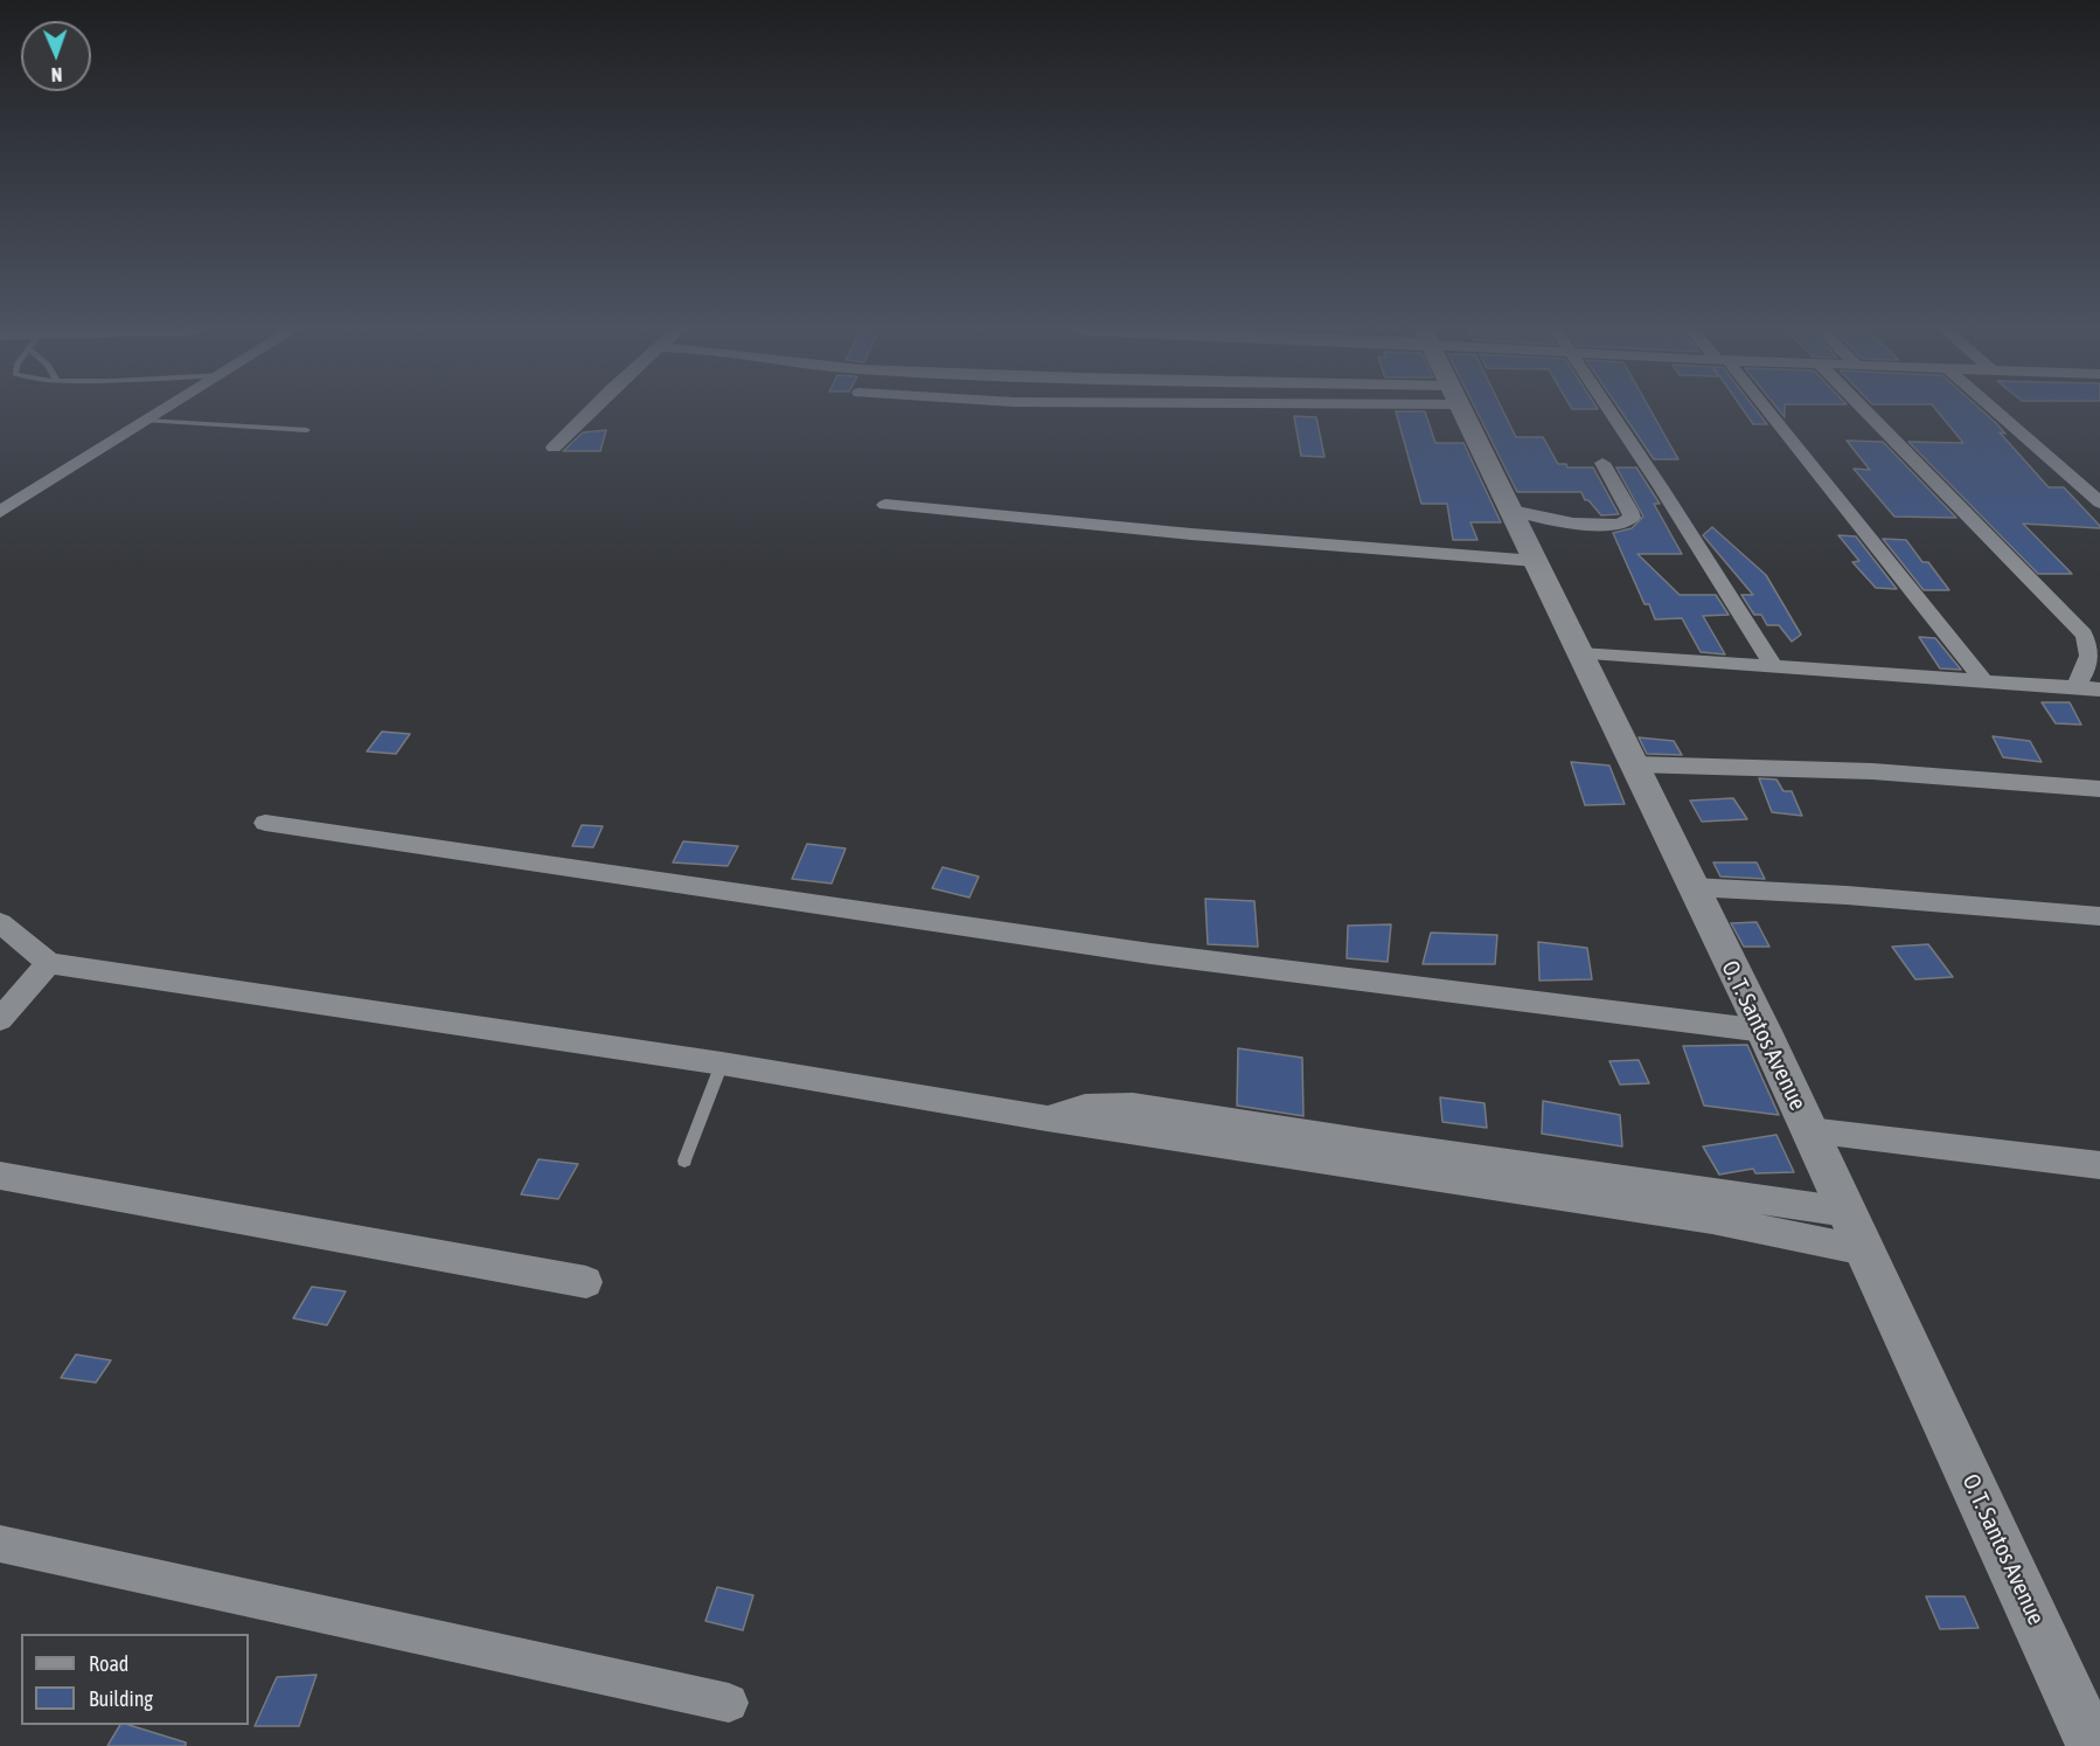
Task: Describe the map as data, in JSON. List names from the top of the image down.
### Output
{
  "streets": {
    "street": ["O. T. Santos Avenue"]
  },
  "legend": ["Road", "Building"],
  "north": "bottom"
}
